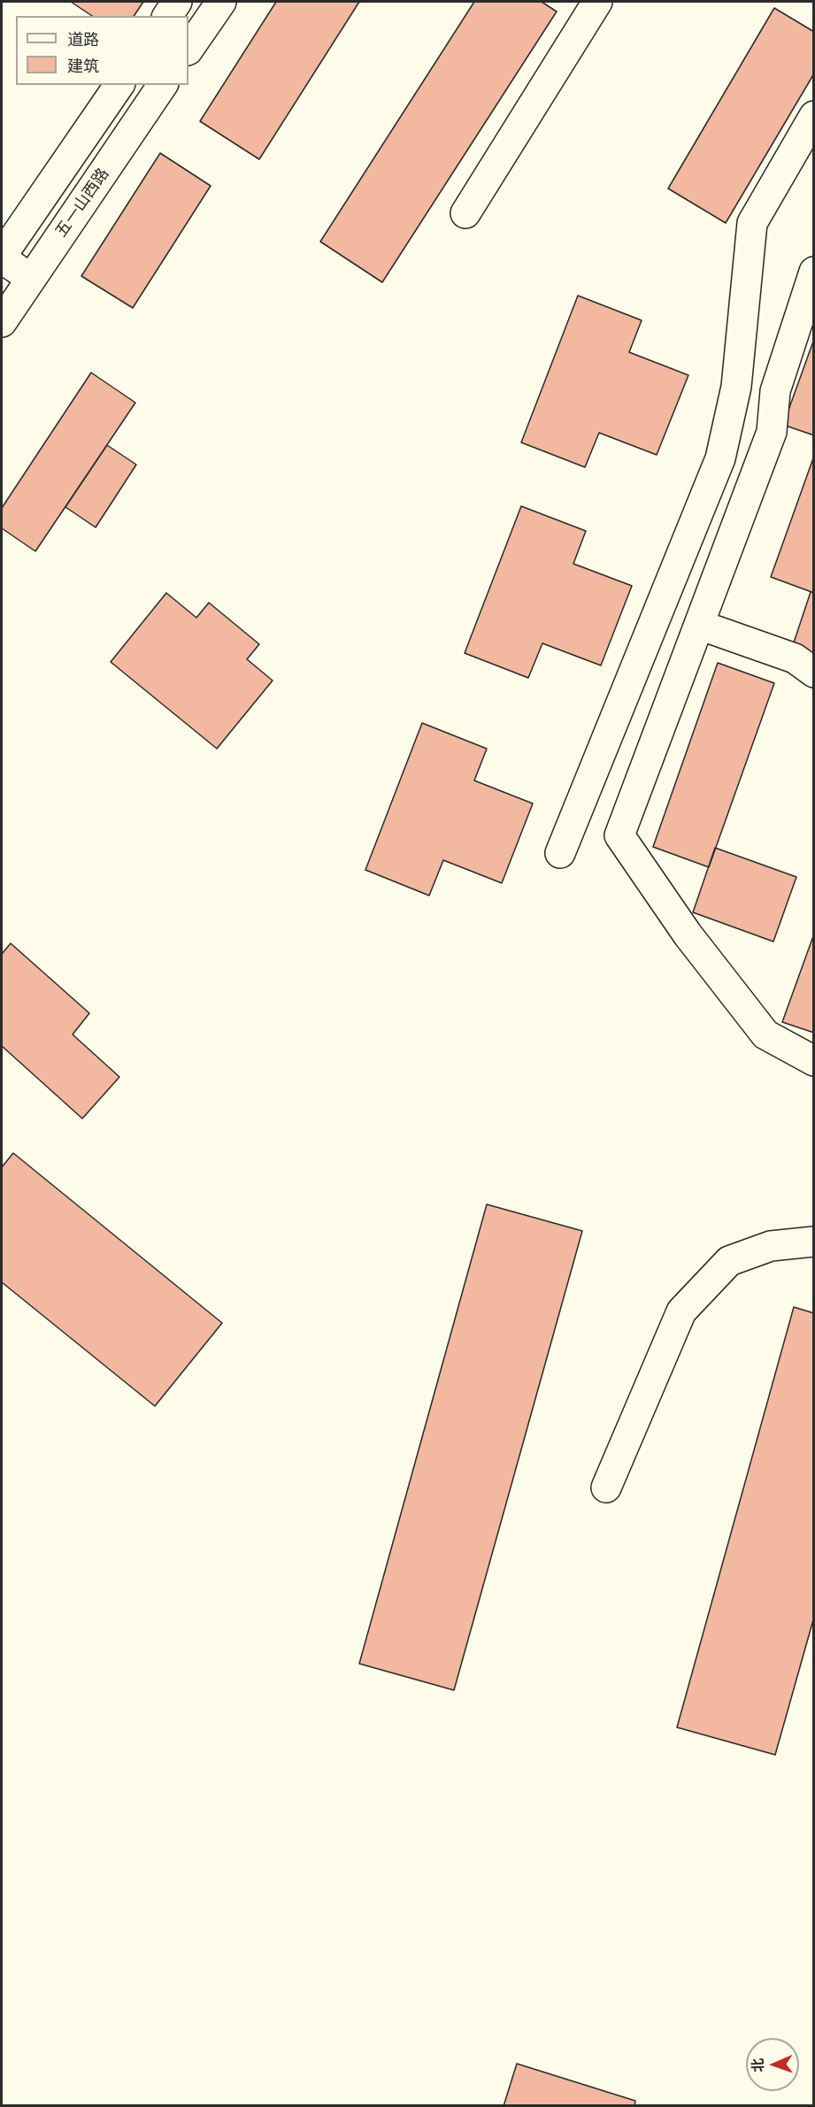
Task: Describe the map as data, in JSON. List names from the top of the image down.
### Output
{
  "streets": {
    "street": ["五一山西路"]
  },
  "legend": ["道路", "建筑"],
  "north": "left"
}
